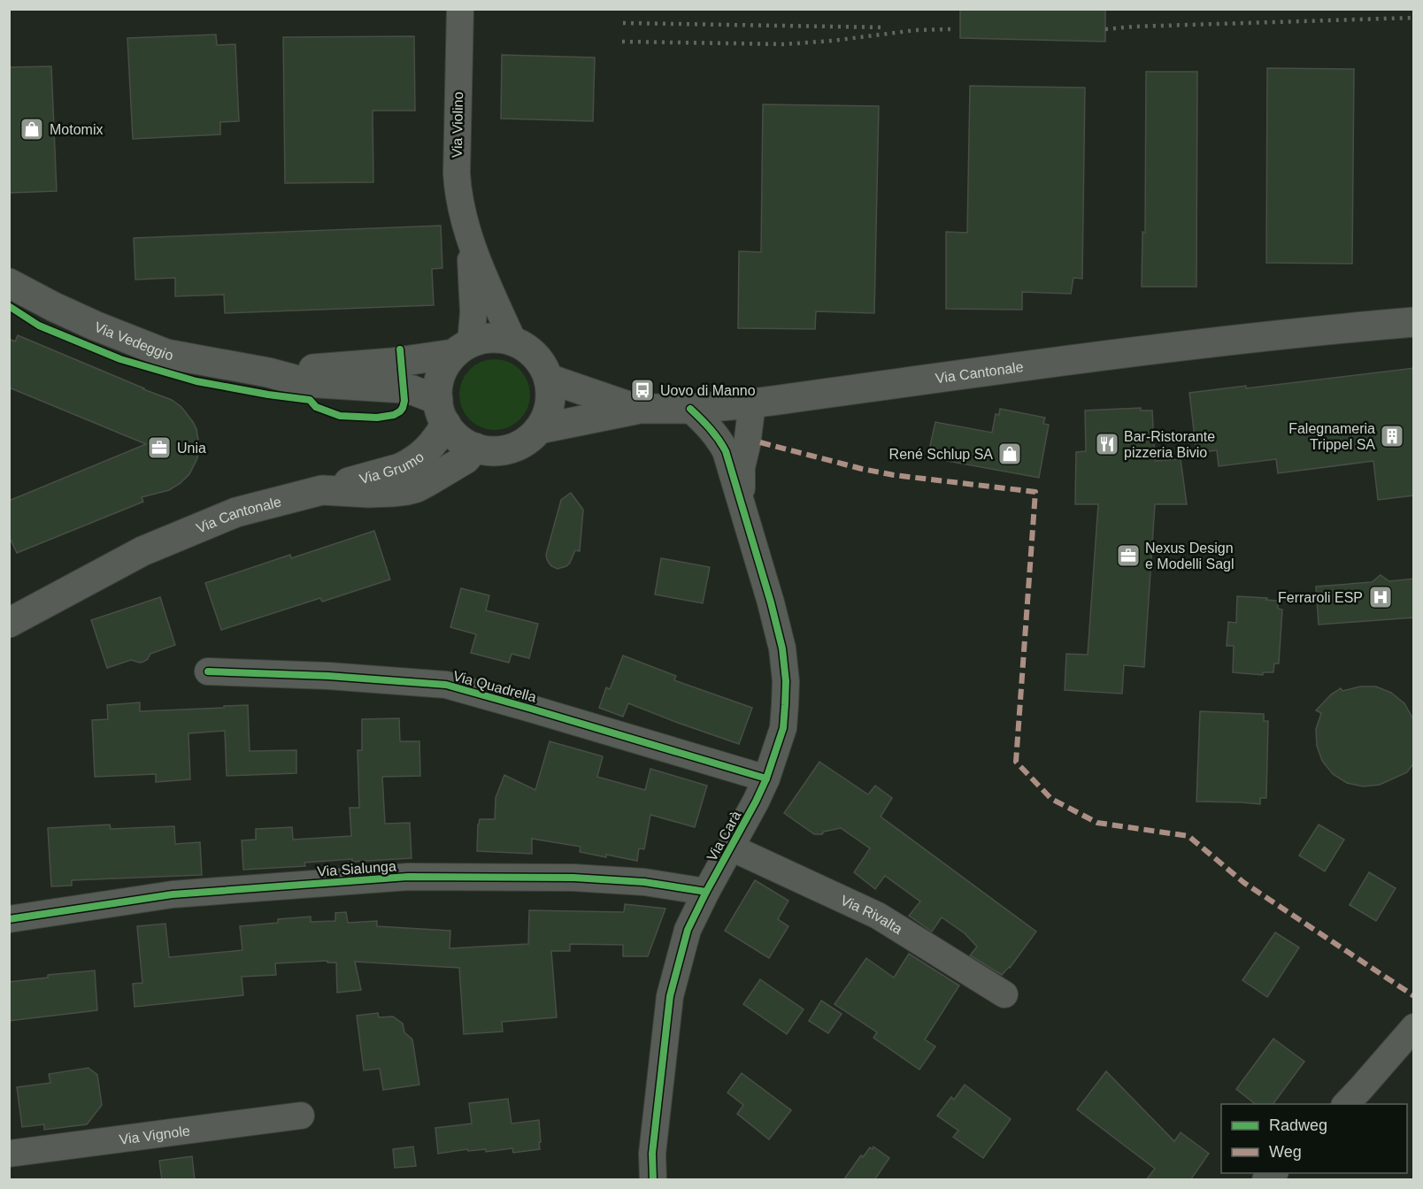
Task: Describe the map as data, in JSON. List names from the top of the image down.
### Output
{
  "streets": {
    "main road": ["Via Vedeggio", "Via Cantonale", "Via Grumo"],
    "street": [
      "Via Violino",
      "Via Quadrella",
      "Via Carà",
      "Via Sialunga",
      "Via Rivalta",
      "Via Vignole"
    ]
  },
  "crossings": [
    ["Via Vedeggio", "Via Cantonale"],
    ["Via Vedeggio", "Via Grumo"],
    ["Via Cantonale", "Via Grumo"],
    ["Via Cantonale", "Via Carà"],
    ["Via Quadrella", "Via Carà"],
    ["Via Carà", "Via Sialunga"],
    ["Via Carà", "Via Rivalta"]
  ],
  "places": {
    "shop": ["Motomix", "René Schlup SA"],
    "bus stop": ["Uovo di Manno"],
    "building": ["Falegnameria Trippel SA"],
    "restaurant": ["Bar-Ristorante pizzeria Bivio"],
    "office": ["Unia", "Nexus Design e Modelli Sagl"],
    "hospital": ["Ferraroli ESP"]
  },
  "legend": ["Radweg", "Weg"]
}
